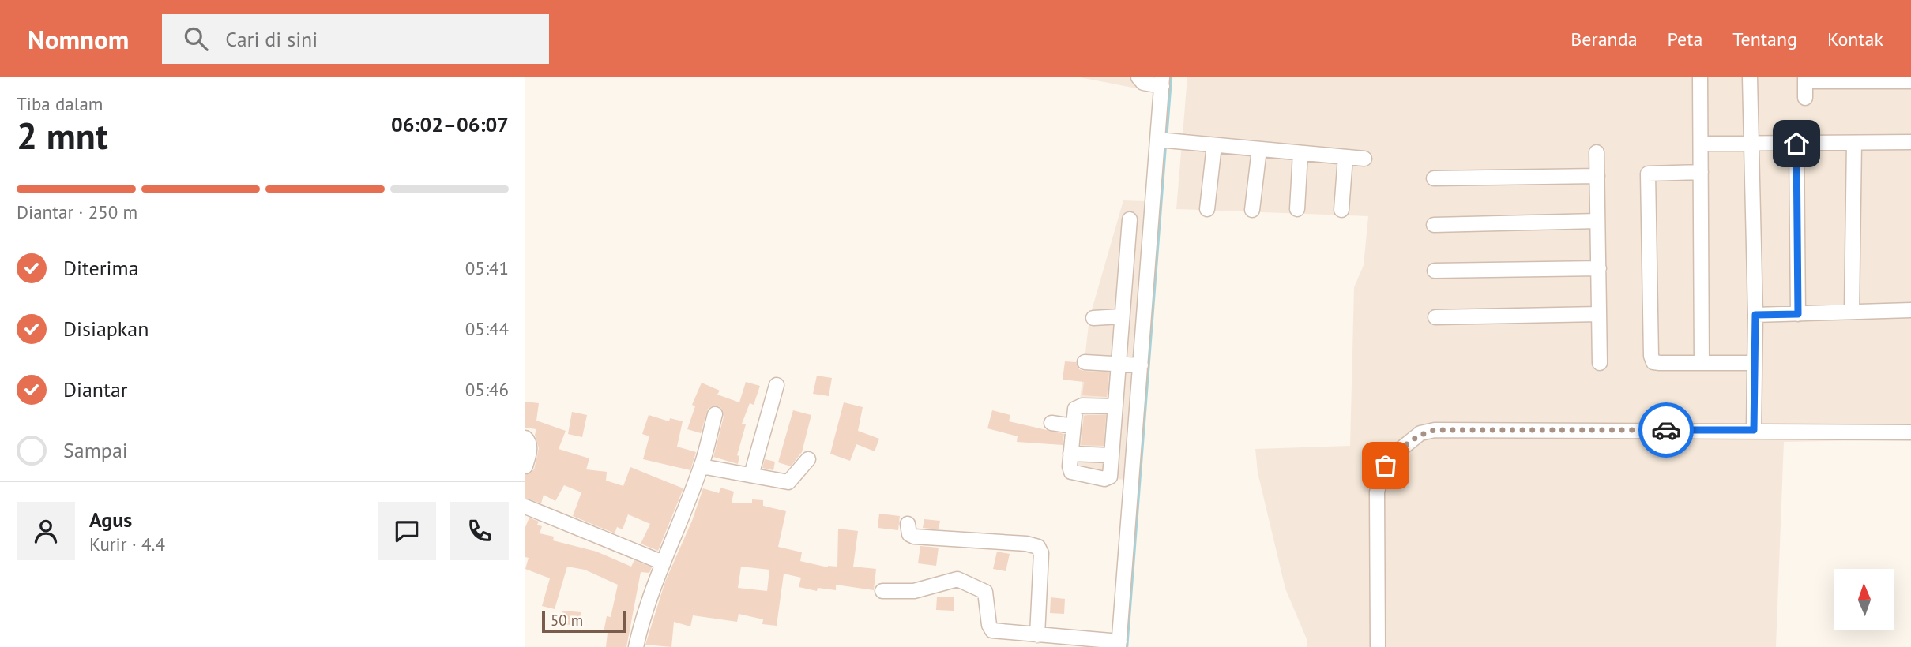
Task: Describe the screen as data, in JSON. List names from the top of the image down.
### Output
{
  "scale_bar": "50 m",
  "north": "top",
  "page": {
    "header": "Nomnom",
    "search": "Cari di sini",
    "nav": [
      "Beranda",
      "Peta",
      "Tentang",
      "Kontak"
    ],
    "heading": ["2 mnt", "Tiba dalam", "06:02–06:07"],
    "panel": ["Agus", "Kurir · 4.4"],
    "bar": "Diantar · 250 m",
    "list": [
      ["Diterima", "05:41"],
      ["Disiapkan", "05:44"],
      ["Diantar", "05:46"],
      "Sampai"
    ],
    "scale": "50 m"
  }
}
